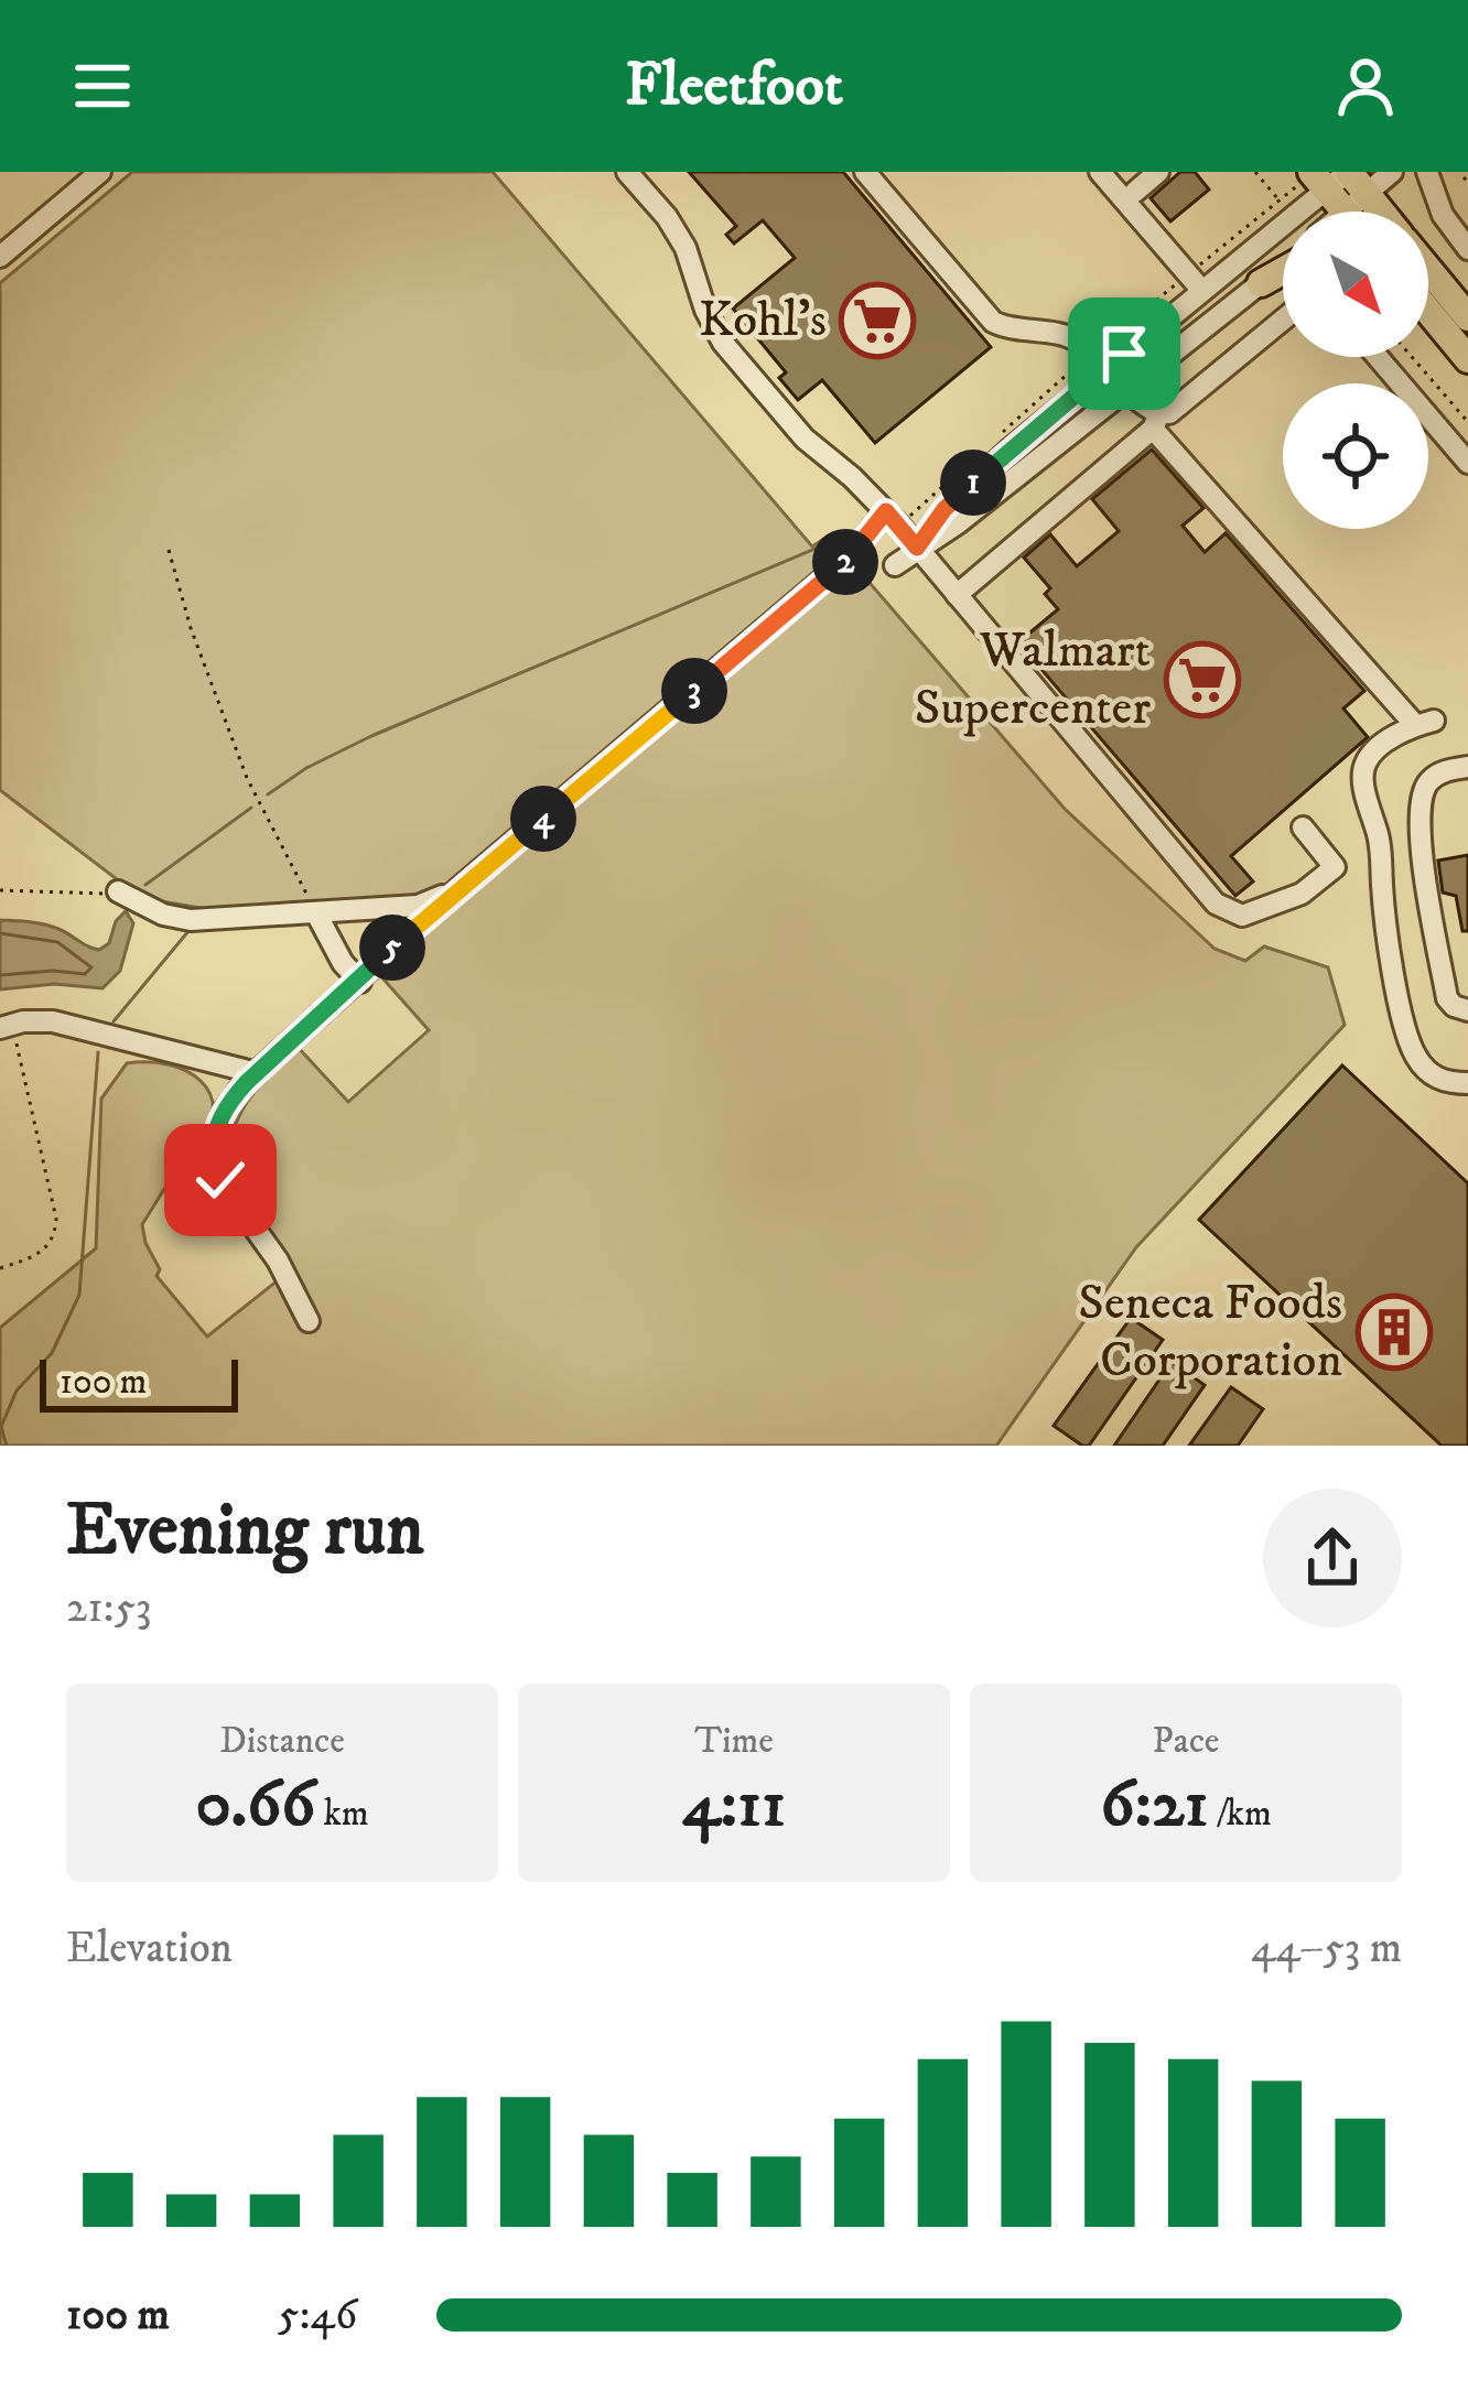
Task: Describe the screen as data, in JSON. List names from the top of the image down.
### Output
{
  "places": {
    "supermarket": ["Kohl's", "Walmart Supercenter"],
    "building": ["Seneca Foods Corporation"]
  },
  "scale_bar": "100 m",
  "north": "bottom right",
  "page": {
    "header": "Fleetfoot",
    "pins": [
      "1",
      "2",
      "3",
      "4",
      "5"
    ],
    "scale": "100 m",
    "heading": ["Evening run", "21:53"],
    "stats": [
      ["Distance", "0.66 km"],
      ["Time", "4:11"],
      ["Pace", "6:21 /km"]
    ],
    "chart": ["Elevation", "44–53 m"],
    "list": [
      {
        "name": "100 m",
        "note": "5:46"
      }
    ]
  }
}
